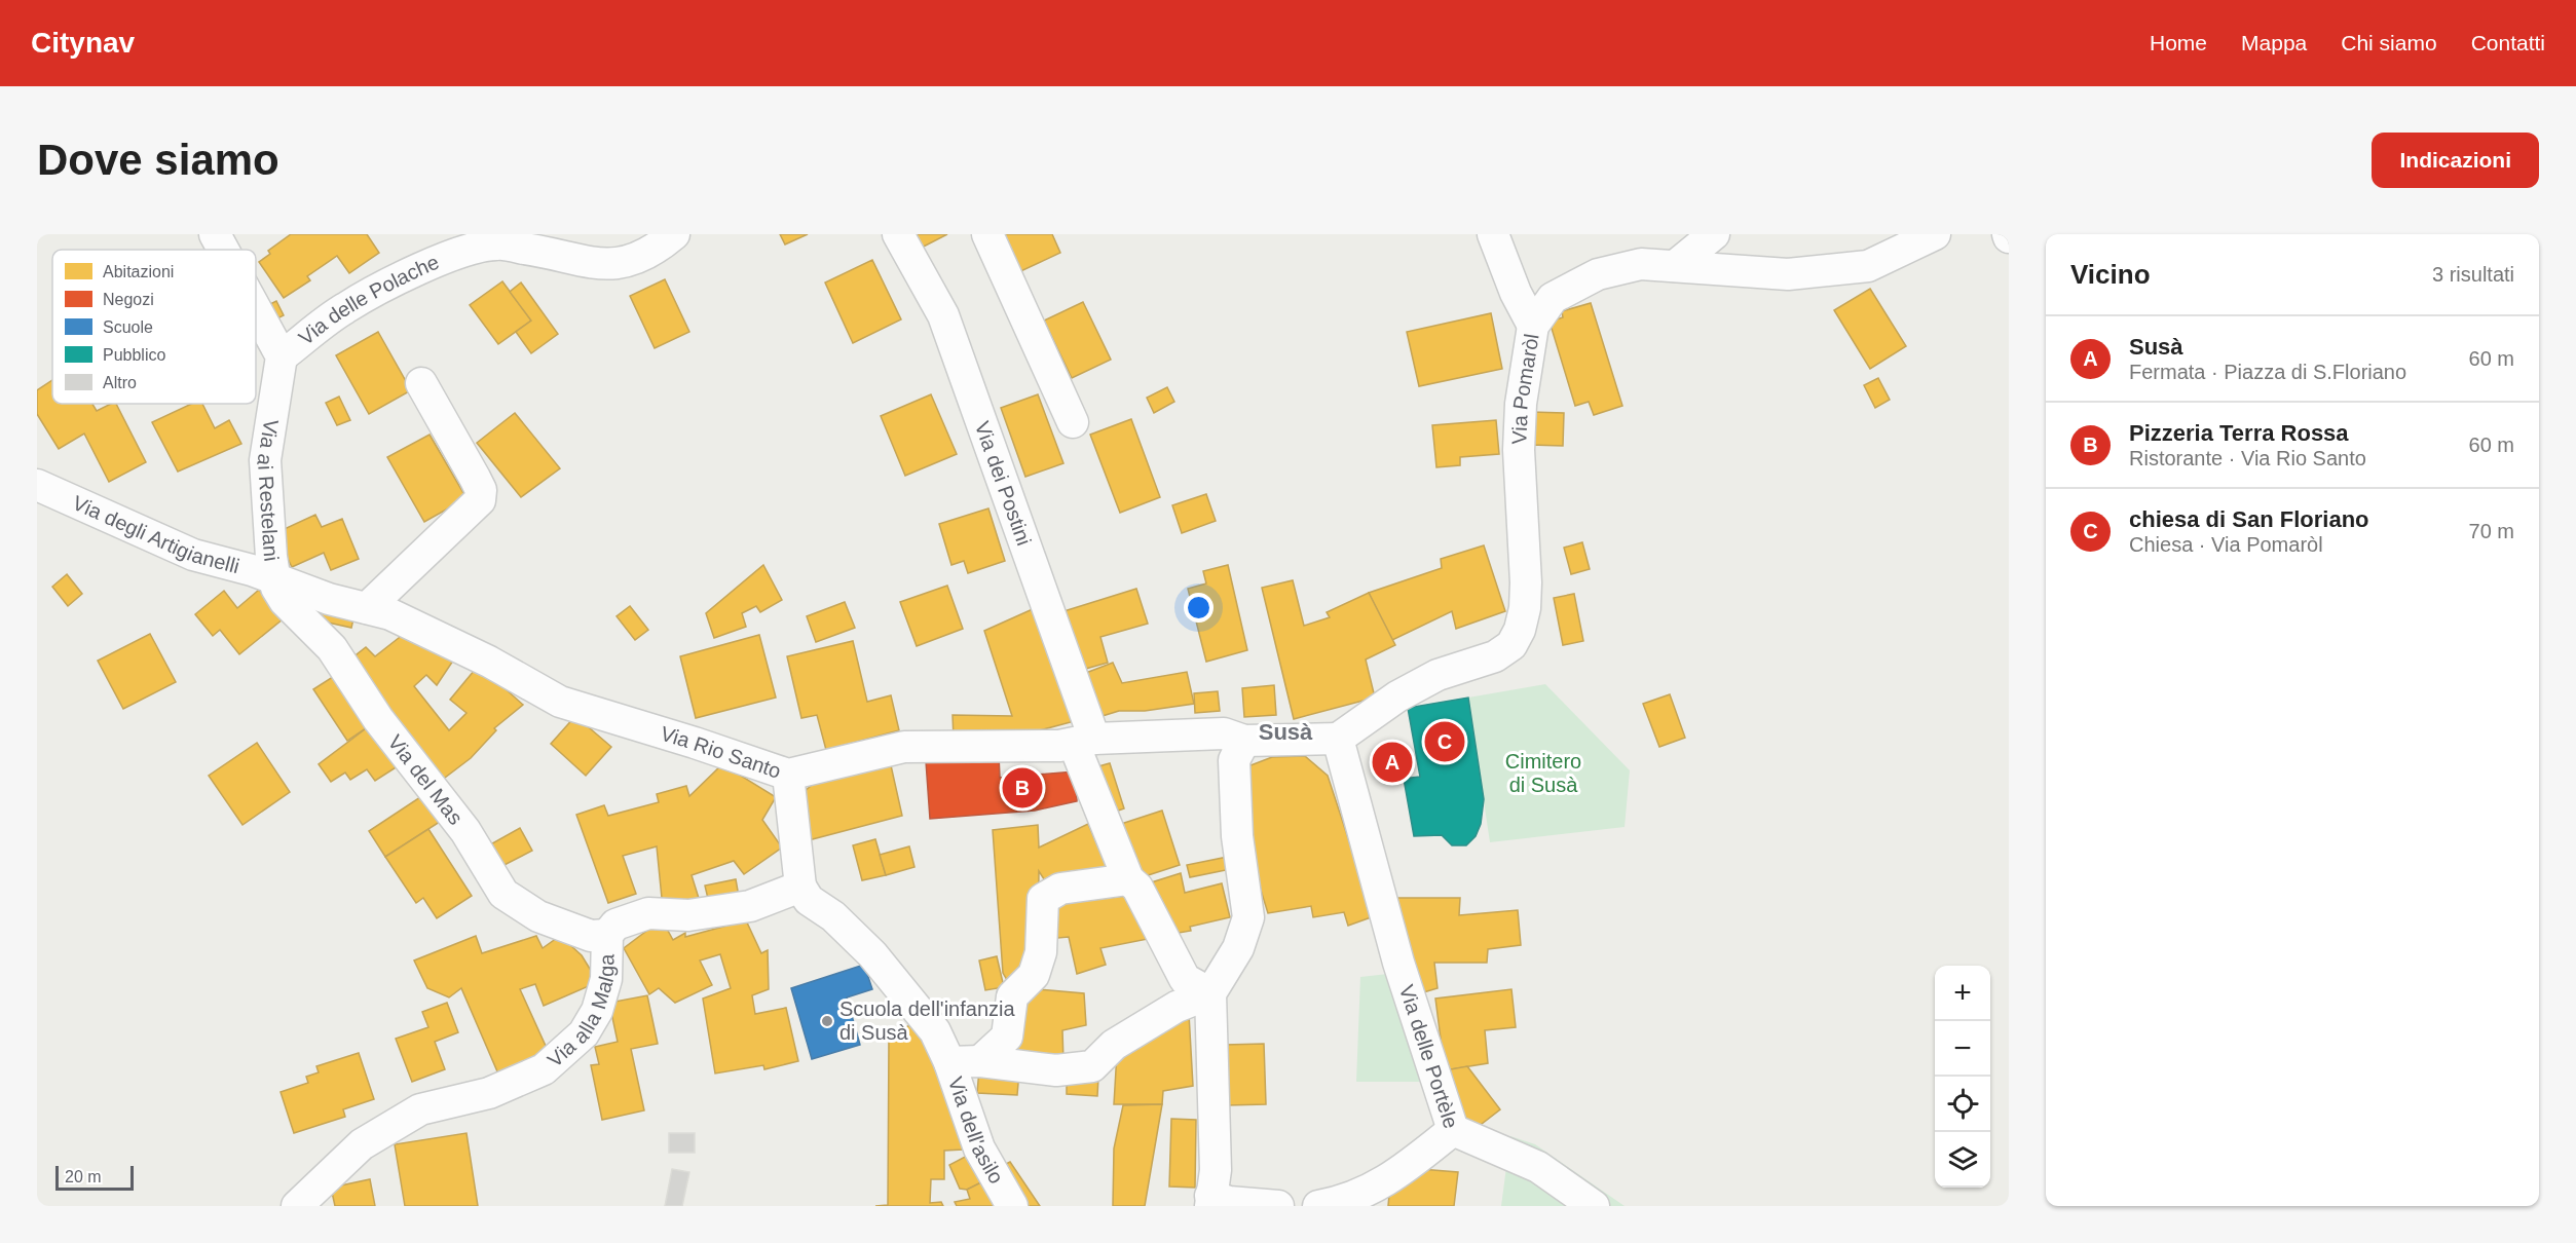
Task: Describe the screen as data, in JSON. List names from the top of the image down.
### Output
{
  "streets": {
    "street": [
      "Via delle Polache",
      "Via Pomaròl",
      "Via dei Postini",
      "Via ai Restelani",
      "Via degli Artigianelli",
      "Via Rio Santo",
      "Via del Mas",
      "Via alla Malga",
      "Via delle Portèle",
      "Via dell'asilo"
    ]
  },
  "crossings": [
    ["Via delle Polache", "Via ai Restelani"],
    ["Via Pomaròl", "Via Rio Santo"],
    ["Via Pomaròl", "Via delle Portèle"],
    ["Via dei Postini", "Via Rio Santo"],
    ["Via ai Restelani", "Via degli Artigianelli"],
    ["Via ai Restelani", "Via Rio Santo"],
    ["Via ai Restelani", "Via del Mas"],
    ["Via degli Artigianelli", "Via Rio Santo"],
    ["Via degli Artigianelli", "Via del Mas"],
    ["Via Rio Santo", "Via del Mas"],
    ["Via Rio Santo", "Via delle Portèle"],
    ["Via del Mas", "Via alla Malga"],
    ["Via alla Malga", "Via dell'asilo"]
  ],
  "districts": ["Susà"],
  "parks": ["Cimitero di Susà"],
  "places": ["Scuola dell'infanzia di Susà"],
  "legend": [
    "Abitazioni",
    "Negozi",
    "Scuole",
    "Pubblico",
    "Altro"
  ],
  "scale_bar": "20 m",
  "page": {
    "header": "Citynav",
    "nav": [
      "Home",
      "Mappa",
      "Chi siamo",
      "Contatti"
    ],
    "buttons": "Indicazioni",
    "title": "Dove siamo",
    "heading": ["Vicino", "3 risultati"],
    "list": [
      {
        "mark": "A",
        "name": "Susà",
        "note": "Fermata · Piazza di S.Floriano",
        "value": "60 m"
      },
      {
        "mark": "B",
        "name": "Pizzeria Terra Rossa",
        "note": "Ristorante · Via Rio Santo",
        "value": "60 m"
      },
      {
        "mark": "C",
        "name": "chiesa di San Floriano",
        "note": "Chiesa · Via Pomaròl",
        "value": "70 m"
      }
    ],
    "pins": ["C", "A", "B"],
    "map_buttons": ["+", "−"],
    "scale": "20 m"
  }
}
